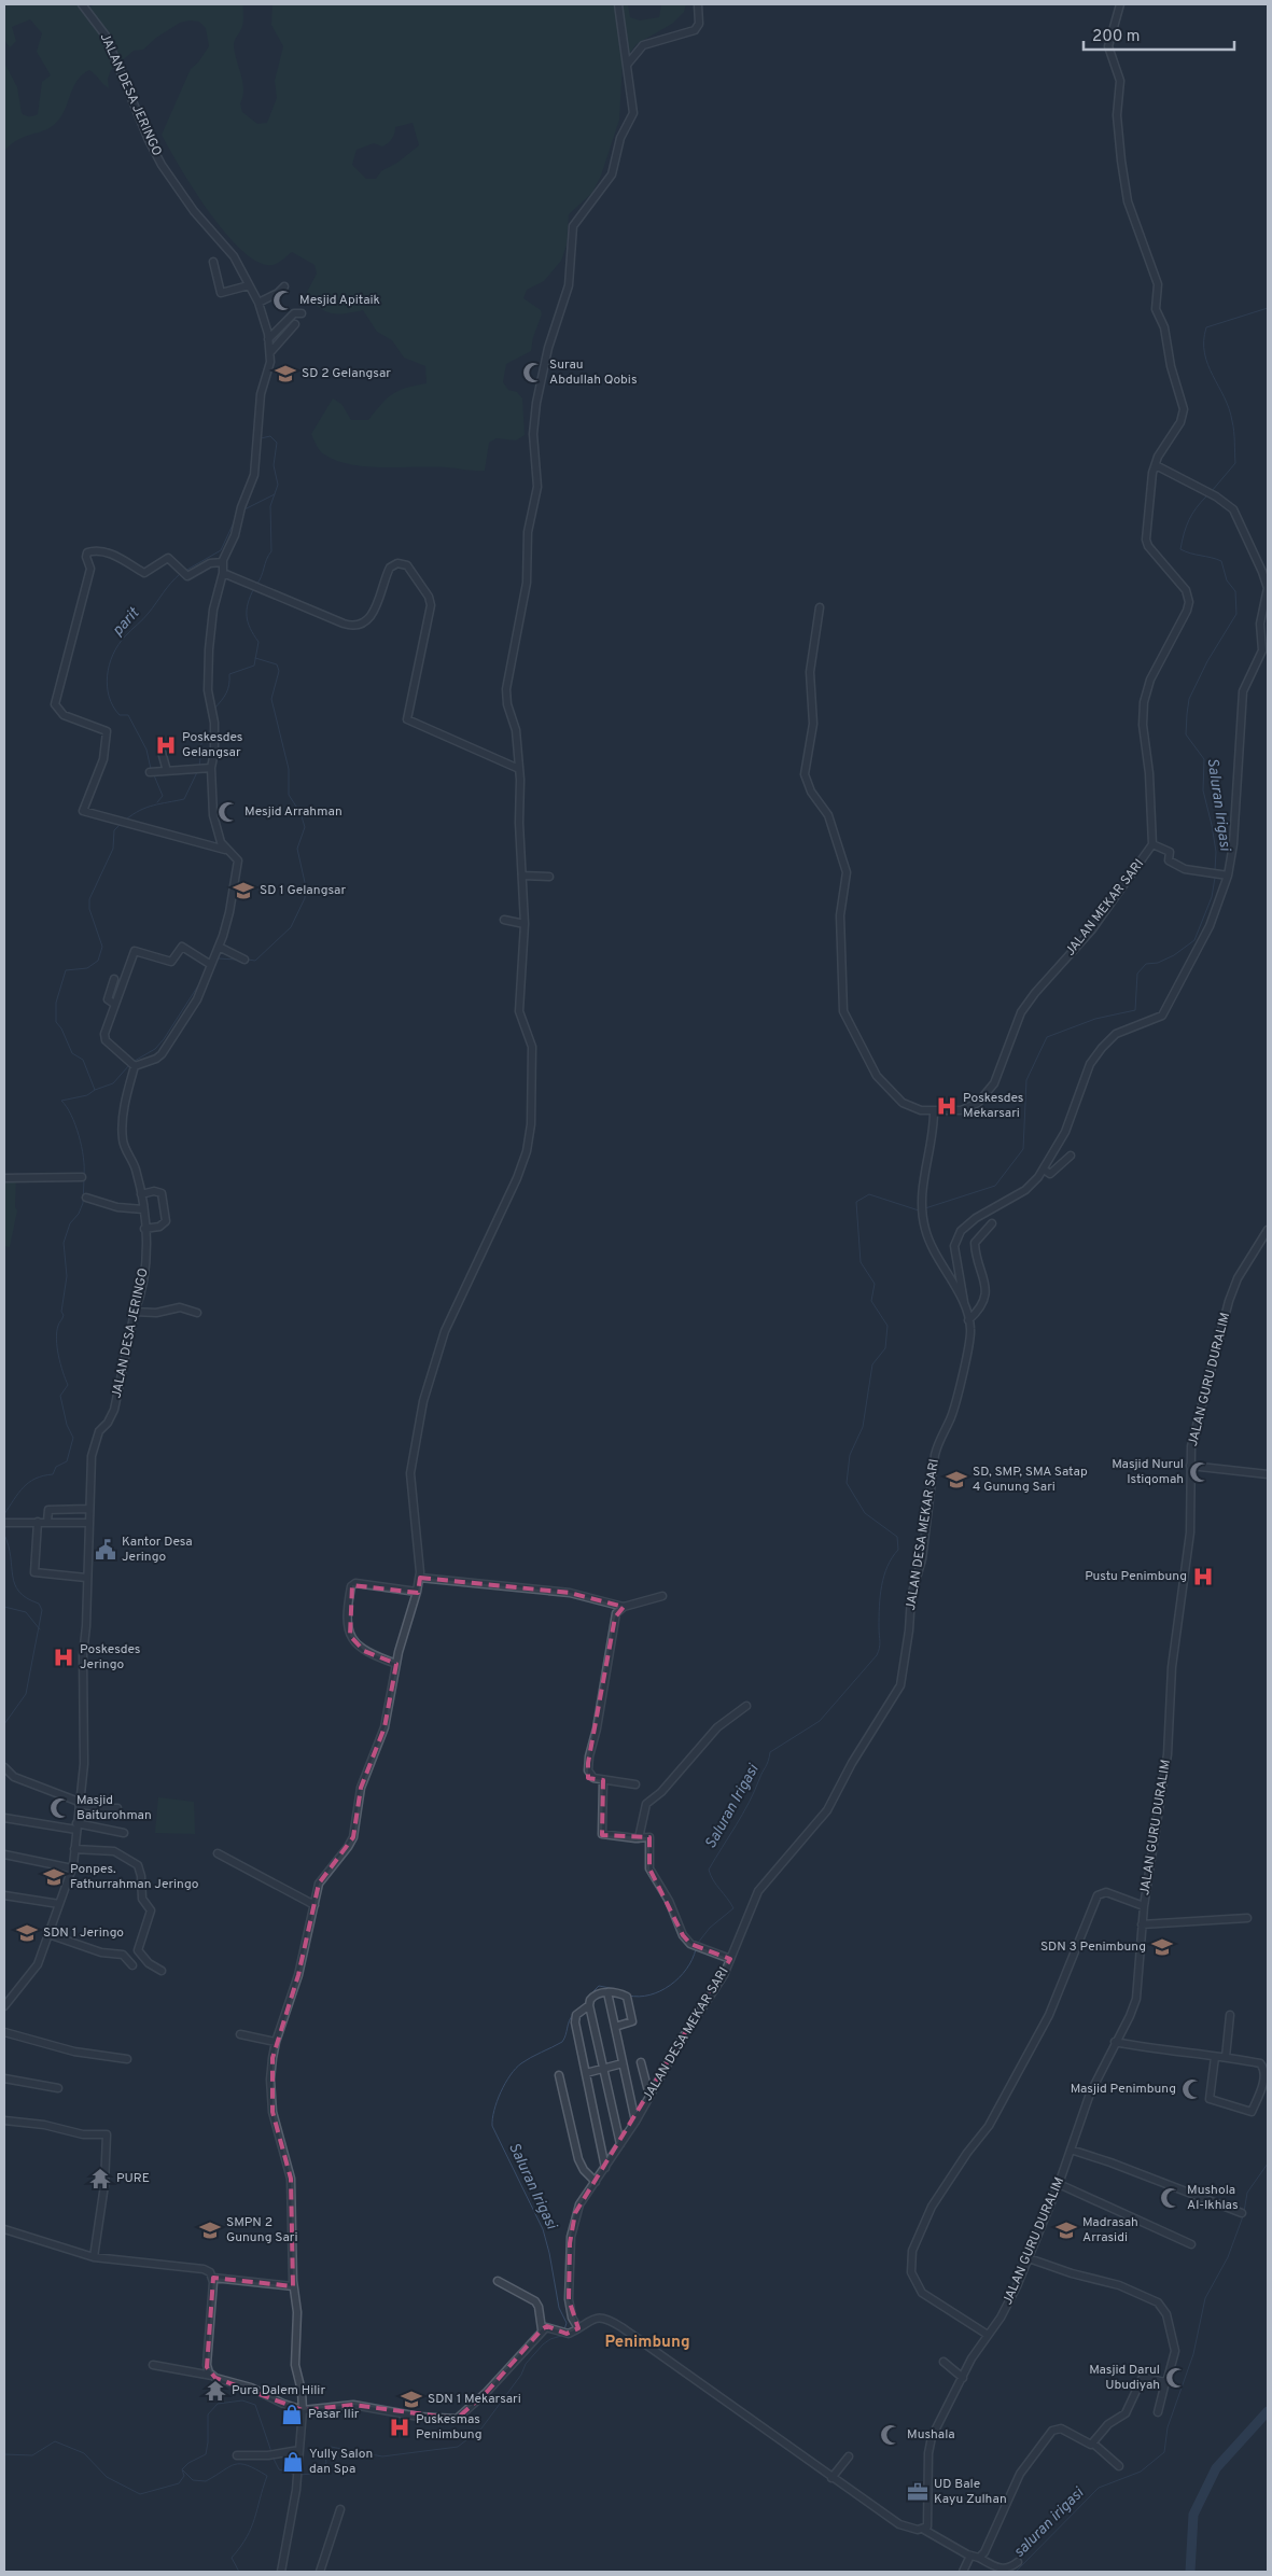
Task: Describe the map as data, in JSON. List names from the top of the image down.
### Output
{
  "streets": {
    "street": [
      "JALAN DESA JERINGO",
      "JALAN MEKAR SARI",
      "JALAN GURU DURALIM",
      "JALAN DESA MEKAR SARI"
    ]
  },
  "crossings": [
    ["JALAN MEKAR SARI", "JALAN DESA MEKAR SARI"]
  ],
  "districts": ["Penimbung"],
  "water": ["parit", "Saluran Irigasi", "saluran irigasi"],
  "places": {
    "mosque": [
      "Mesjid Apitaik",
      "Surau Abdullah Qobis",
      "Mesjid Arrahman",
      "Masjid Nurul Istiqomah",
      "Masjid Baiturohman",
      "Masjid Penimbung",
      "Mushola Al-Ikhlas",
      "Masjid Darul Ubudiyah",
      "Mushala"
    ],
    "school or university": [
      "SD 2 Gelangsar",
      "SD 1 Gelangsar",
      "SD, SMP, SMA Satap 4 Gunung Sari",
      "Ponpes. Fathurrahman Jeringo",
      "SDN 1 Jeringo",
      "SDN 3 Penimbung",
      "SMPN 2 Gunung Sari",
      "Madrasah Arrasidi",
      "SDN 1 Mekarsari"
    ],
    "hospital": [
      "Poskesdes Gelangsar",
      "Poskesdes Mekarsari",
      "Pustu Penimbung",
      "Poskesdes Jeringo",
      "Puskesmas Penimbung"
    ],
    "public building": ["Kantor Desa Jeringo"],
    "temple": ["PURE", "Pura Dalem Hilir"],
    "shop": ["Pasar Ilir", "Yully Salon dan Spa"],
    "office": ["UD Bale Kayu Zulhan"]
  },
  "scale_bar": "200 m"
}
